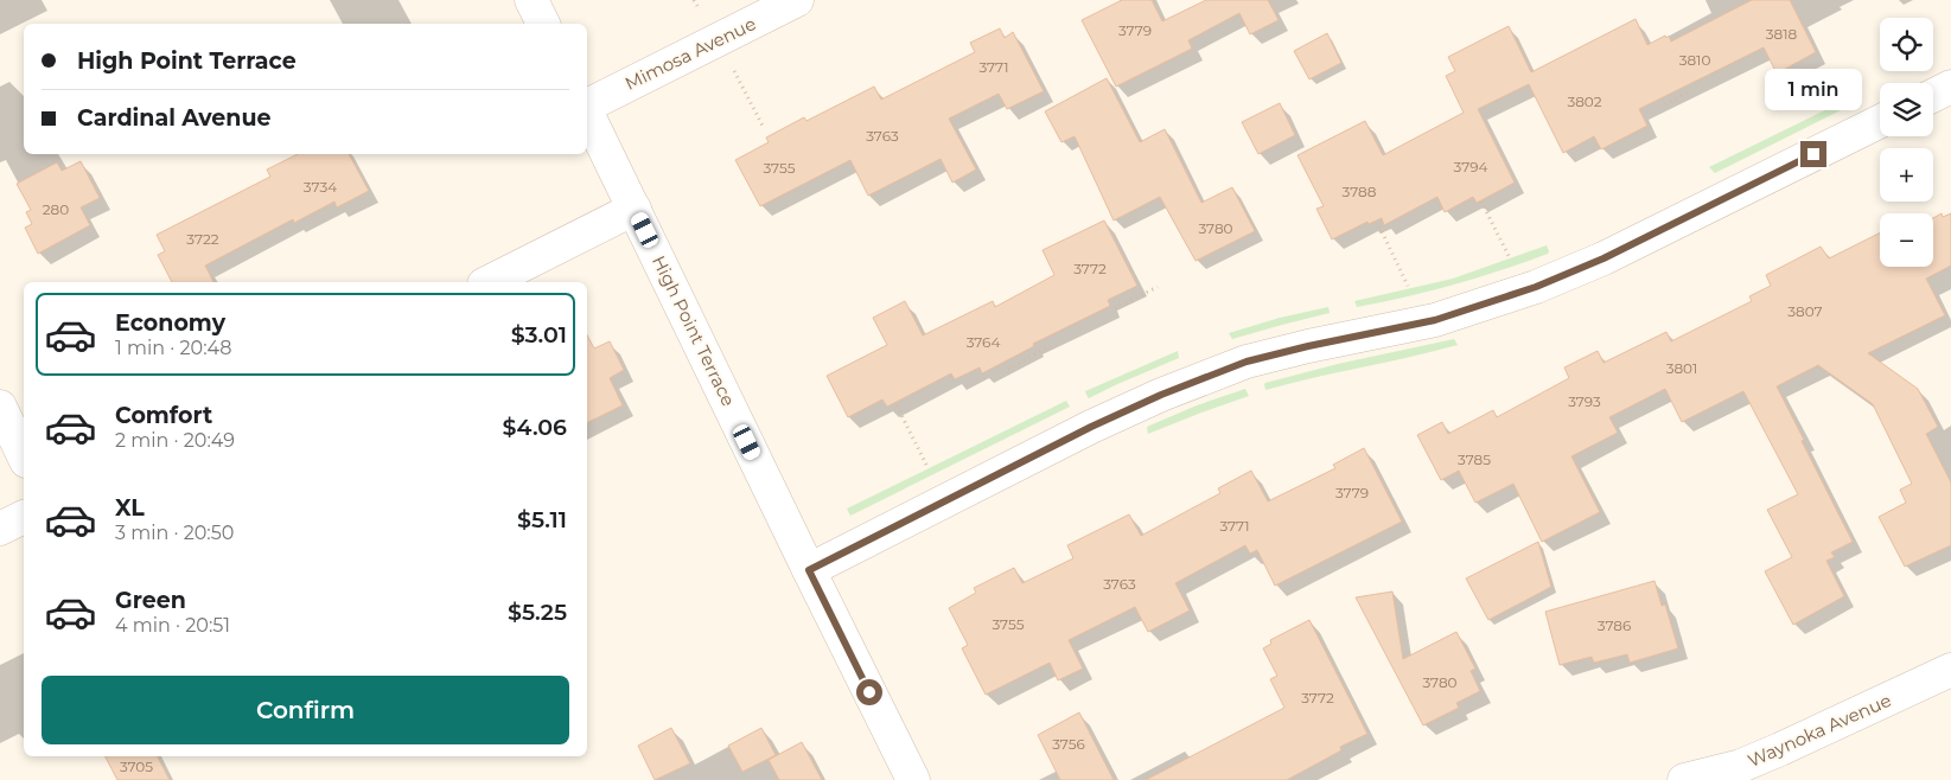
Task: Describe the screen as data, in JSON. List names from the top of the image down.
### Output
{
  "streets": {
    "street": ["Mimosa Avenue", "High Point Terrace", "Waynoka Avenue"]
  },
  "house_numbers": [
    "3779",
    "3818",
    "3810",
    "3771",
    "3802",
    "3763",
    "3794",
    "3755",
    "3734",
    "3788",
    "280",
    "3780",
    "3722",
    "3772",
    "3807",
    "3764",
    "3801",
    "3793",
    "3785",
    "3779",
    "3771",
    "3763",
    "3755",
    "3786",
    "3780",
    "3772",
    "3756",
    "3705"
  ],
  "page": {
    "map_buttons": ["+", "−"],
    "banner": ["High Point Terrace", "Cardinal Avenue"],
    "bubble": "1 min",
    "list": [
      {
        "name": "Economy",
        "note": "1 min · 20:48",
        "value": "$3.01"
      },
      {
        "name": "Comfort",
        "note": "2 min · 20:49",
        "value": "$4.06"
      },
      {
        "name": "XL",
        "note": "3 min · 20:50",
        "value": "$5.11"
      },
      {
        "name": "Green",
        "note": "4 min · 20:51",
        "value": "$5.25"
      }
    ],
    "buttons": "Confirm"
  }
}
